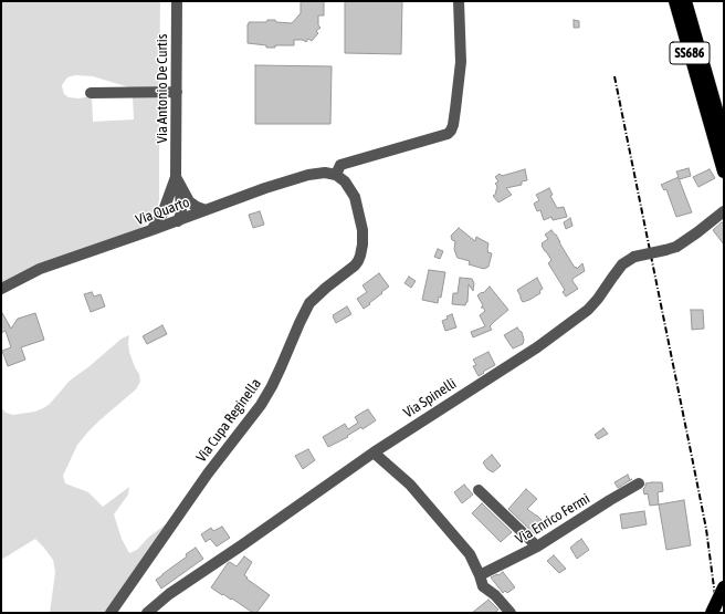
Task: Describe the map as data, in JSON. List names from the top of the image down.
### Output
{
  "streets": {
    "highway": ["SS686"],
    "street": [
      "Via Antonio De Curtis",
      "Via Quarto",
      "Via Spinelli",
      "Via Cupa Reginella",
      "Via Enrico Fermi"
    ]
  },
  "crossings": [
    ["Via Quarto", "Via Cupa Reginella"]
  ]
}
